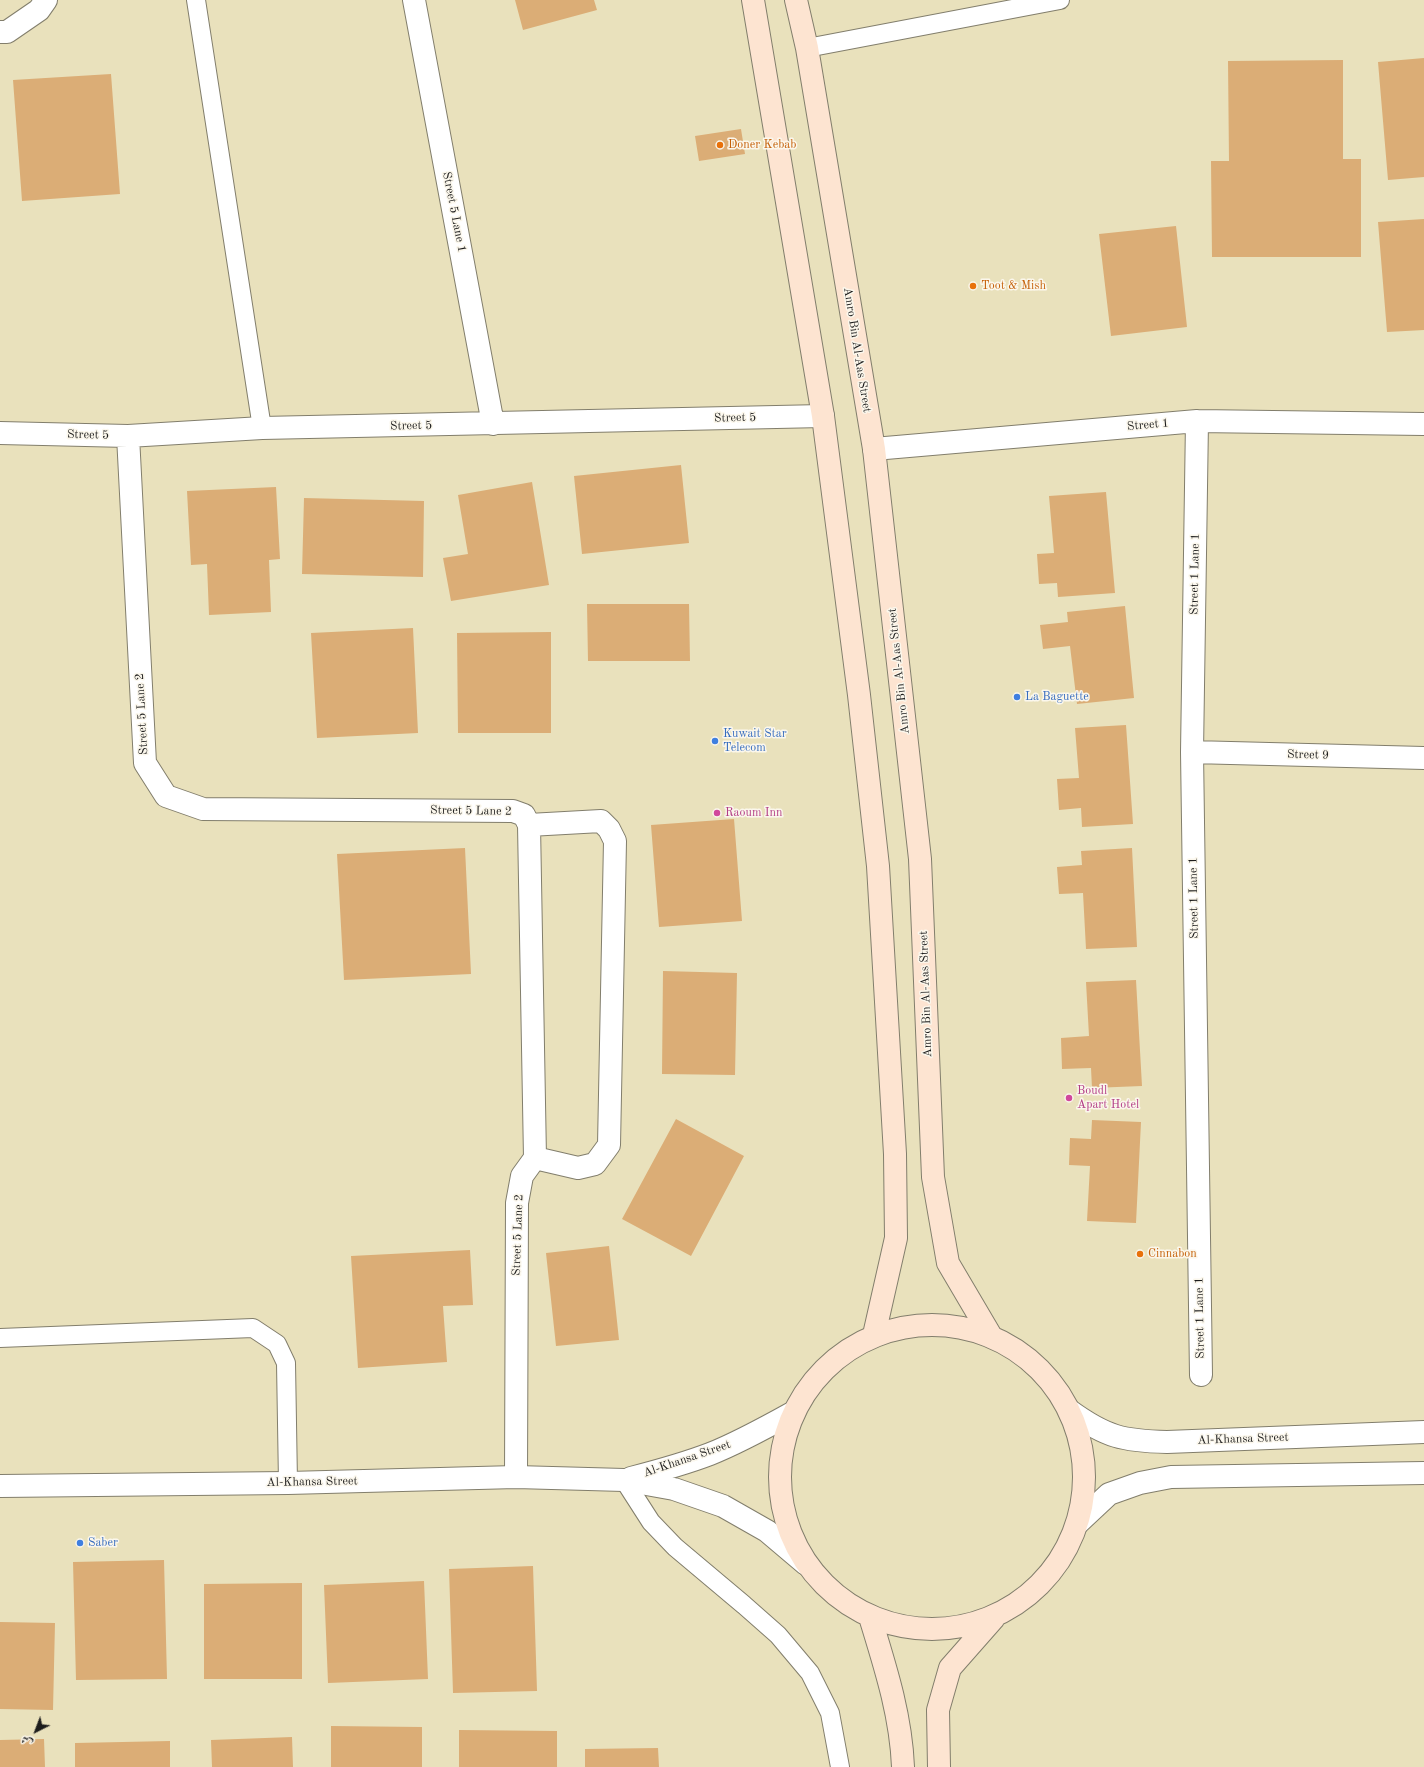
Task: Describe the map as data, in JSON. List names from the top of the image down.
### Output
{
  "streets": {
    "main road": ["Amro Bin Al-Aas Street"],
    "street": [
      "Street 5 Lane 1",
      "Street 5",
      "Street 1",
      "Street 1 Lane 1",
      "Street 5 Lane 2",
      "Street 9",
      "Al-Khansa Street"
    ]
  },
  "crossings": [
    ["Street 5 Lane 1", "Street 5"],
    ["Amro Bin Al-Aas Street", "Street 1"],
    ["Street 5", "Street 5 Lane 2"],
    ["Street 1", "Street 1 Lane 1"],
    ["Street 1 Lane 1", "Street 9"],
    ["Street 5 Lane 2", "Al-Khansa Street"]
  ],
  "places": [
    "Doner Kebab",
    "Toot & Mish",
    "La Baguette",
    "Kuwait Star Telecom",
    "Raoum Inn",
    "Boudl Apart Hotel",
    "Cinnabon",
    "Saber"
  ],
  "north": "bottom left"
}
